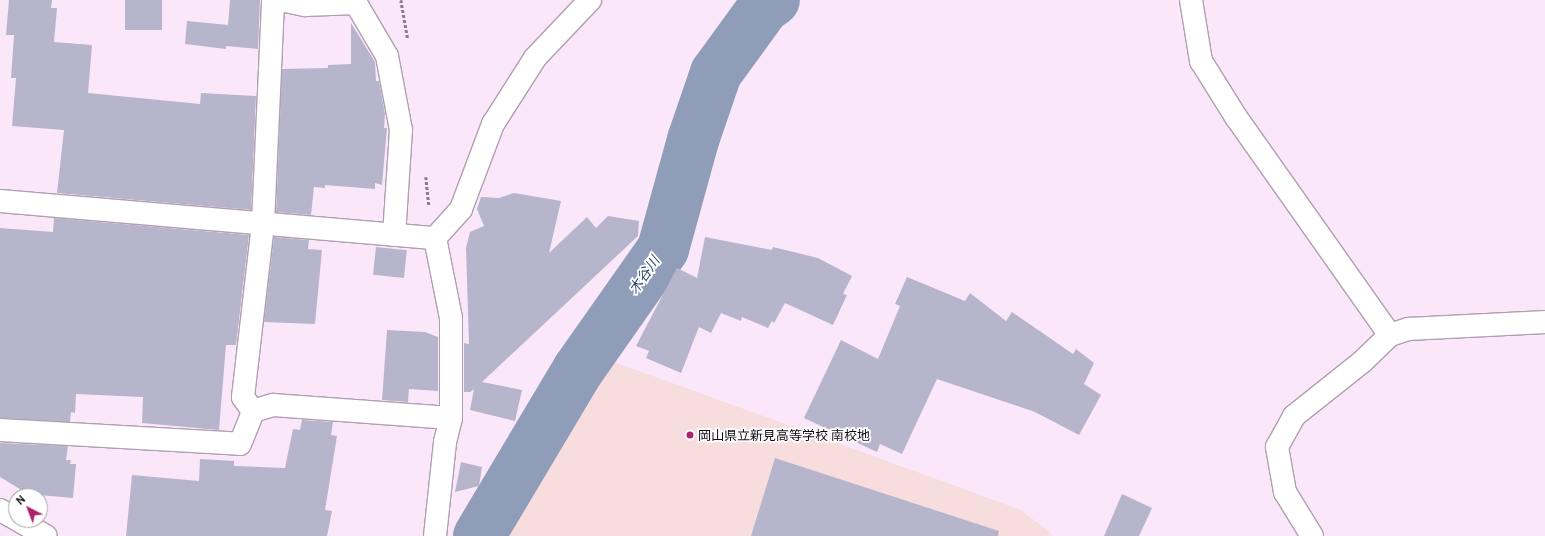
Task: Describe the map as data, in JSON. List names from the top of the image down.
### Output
{
  "water": ["木谷川"],
  "places": ["岡山県立新見高等学校 南校地"],
  "north": "top left"
}
